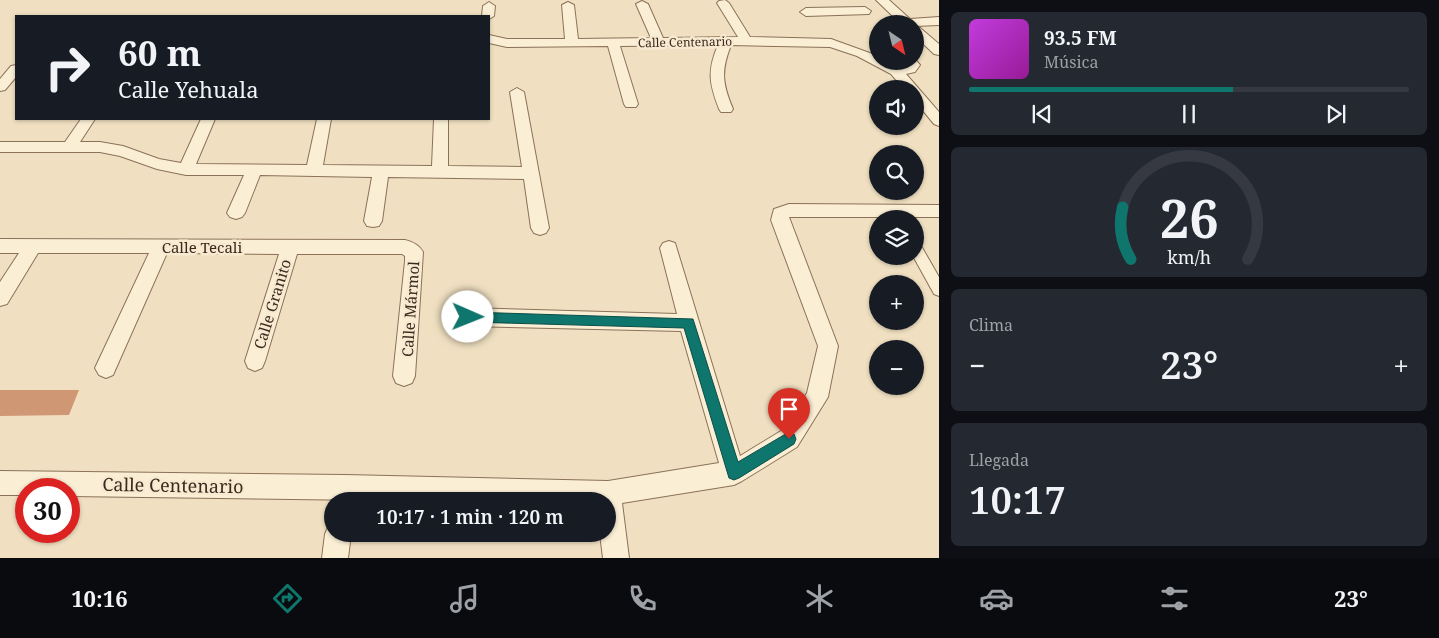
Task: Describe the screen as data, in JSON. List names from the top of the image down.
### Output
{
  "streets": {
    "street": [
      "Calle Centenario",
      "Calle Tecali",
      "Calle Granito",
      "Calle Mármol"
    ]
  },
  "crossings": [
    ["Calle Tecali", "Calle Granito"],
    ["Calle Tecali", "Calle Mármol"]
  ],
  "north": "bottom right",
  "page": {
    "map_buttons": ["+", "−"],
    "turn": ["60 m", "Calle Yehuala"],
    "song": ["93.5 FM", "Música"],
    "tile": [
      "Clima",
      ["Llegada", "10:17"]
    ],
    "heat": ["−", "23°", "+"],
    "limit": "30",
    "trip": "10:17 · 1 min · 120 m",
    "tabs": ["10:16", "23°"],
    "gauge": ["26", "km/h"]
  }
}
